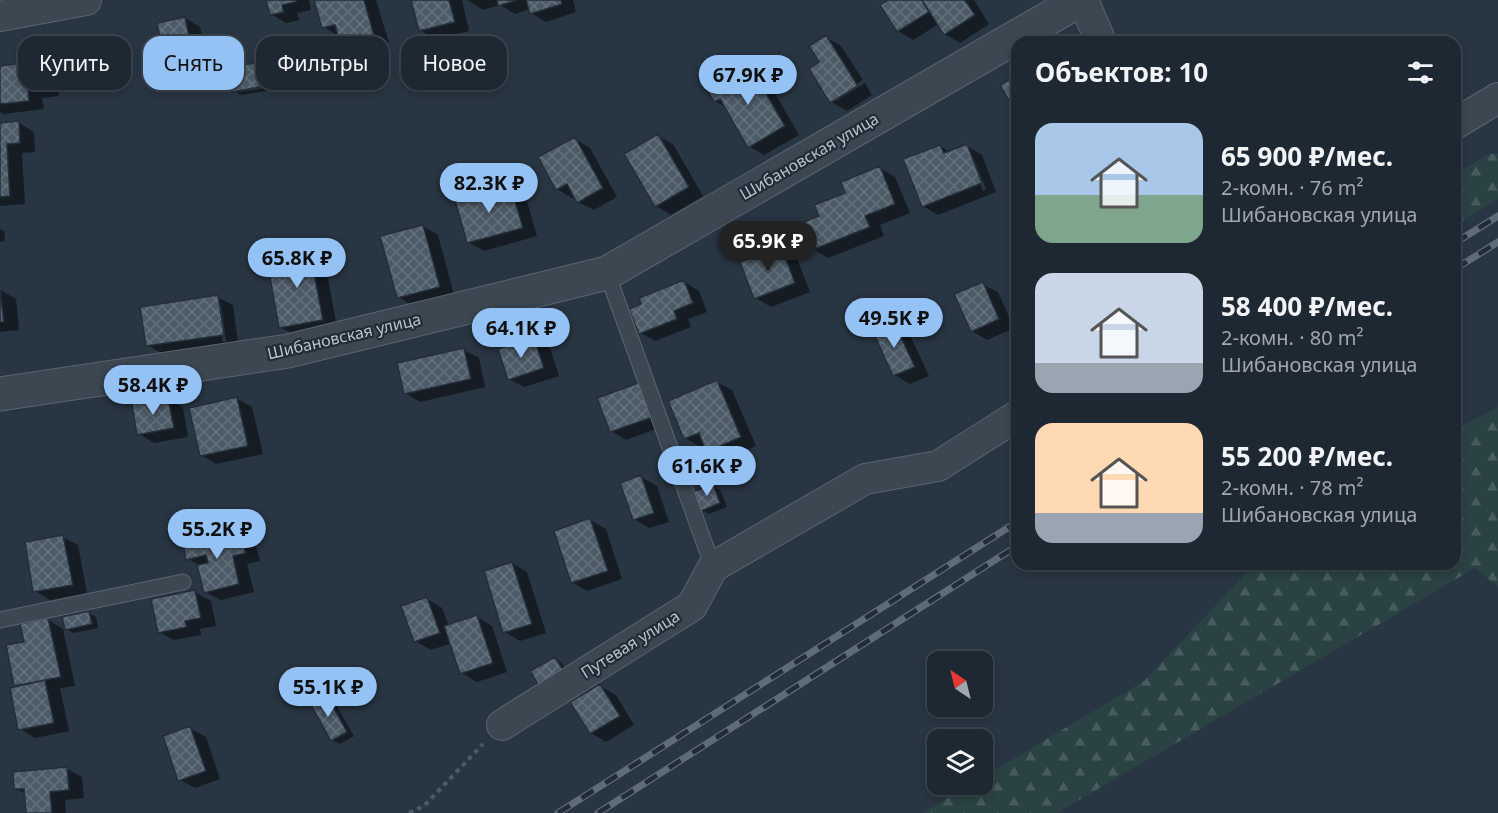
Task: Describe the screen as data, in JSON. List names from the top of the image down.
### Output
{
  "streets": {
    "street": ["Шибановская улица", "Путевая улица"]
  },
  "north": "top left",
  "page": {
    "chip": [
      "Купить",
      "Снять",
      "Фильтры",
      "Новое"
    ],
    "heading": "Объектов: 10",
    "price": [
      "67.9K ₽",
      "82.3K ₽",
      "65.9K ₽",
      "65.8K ₽",
      "49.5K ₽",
      "64.1K ₽",
      "58.4K ₽",
      "61.6K ₽",
      "55.2K ₽",
      "55.1K ₽"
    ],
    "list": [
      {
        "name": "65 900 ₽/мес.",
        "note": "2-комн. · 76 m² · Шибановская улица"
      },
      {
        "name": "58 400 ₽/мес.",
        "note": "2-комн. · 80 m² · Шибановская улица"
      },
      {
        "name": "55 200 ₽/мес.",
        "note": "2-комн. · 78 m² · Шибановская улица"
      }
    ]
  }
}
